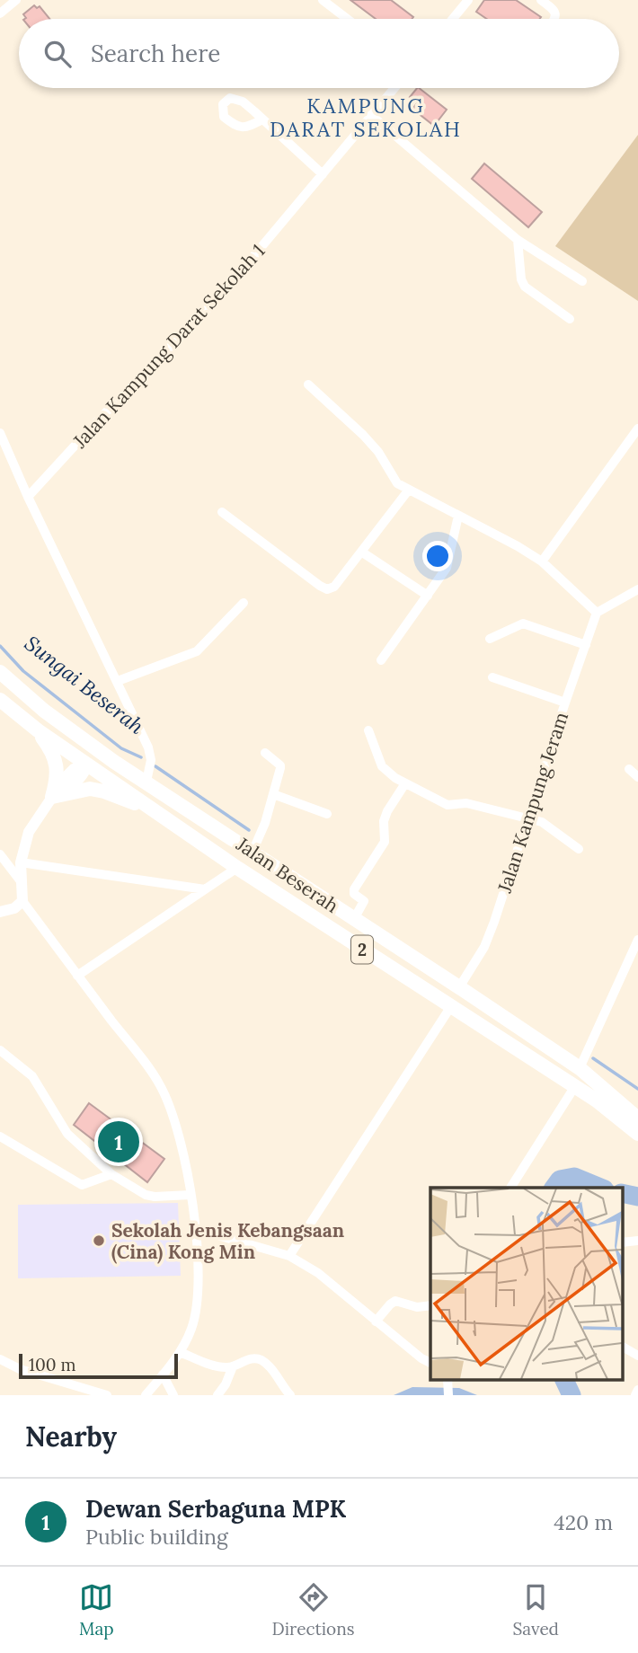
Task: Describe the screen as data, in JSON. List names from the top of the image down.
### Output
{
  "streets": {
    "highway": ["Jalan Beserah", "2"],
    "street": ["Jalan Kampung Darat Sekolah 1", "Jalan Kampung Jeram"]
  },
  "crossings": [
    ["Jalan Kampung Jeram", "Jalan Beserah"]
  ],
  "districts": ["KAMPUNG DARAT SEKOLAH"],
  "water": ["Sungai Beserah"],
  "places": ["Sekolah Jenis Kebangsaan (Cina) Kong Min"],
  "scale_bar": "100 m",
  "page": {
    "search": "Search here",
    "pins": "1",
    "scale": "100 m",
    "heading": "Nearby",
    "list": [
      {
        "mark": "1",
        "name": "Dewan Serbaguna MPK",
        "note": "Public building",
        "value": "420 m"
      }
    ],
    "nav": ["Map", "Directions", "Saved"]
  }
}
